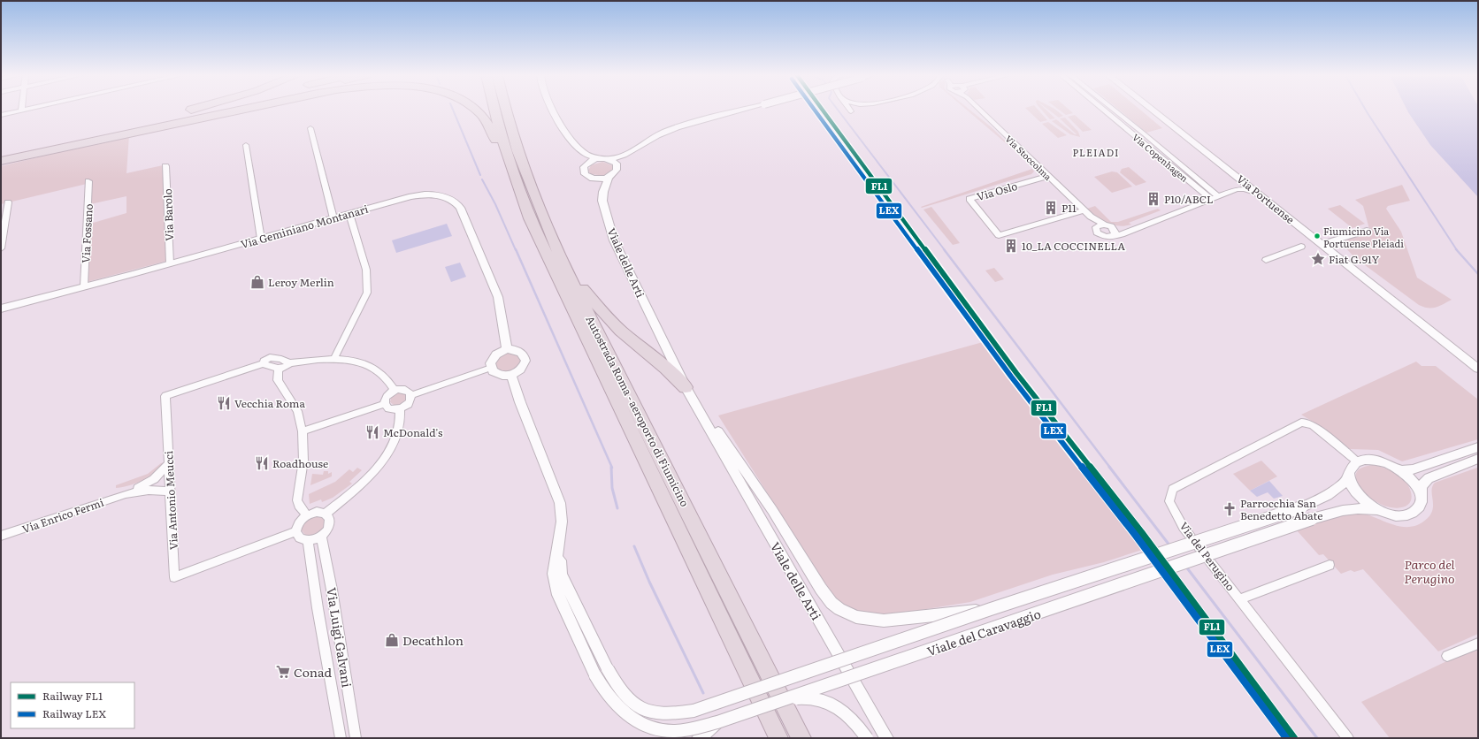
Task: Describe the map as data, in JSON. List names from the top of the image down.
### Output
{
  "streets": {
    "highway": ["Autostrada Roma - aeroporto di Fiumicino"],
    "street": [
      "Via Stoccolma",
      "Via Copenhagen",
      "Via Oslo",
      "Via Portuense",
      "Via Barolo",
      "Via Geminiano Montanari",
      "Via Fossano",
      "Viale delle Arti",
      "Via Antonio Meucci",
      "Via Enrico Fermi",
      "Via del Perugino",
      "Viale del Caravaggio",
      "Via Luigi Galvani"
    ]
  },
  "crossings": [
    ["Via Stoccolma", "Via Copenhagen"],
    ["Via Stoccolma", "Via Oslo"],
    ["Via Stoccolma", "Via Portuense"],
    ["Via Barolo", "Via Geminiano Montanari"],
    ["Via Geminiano Montanari", "Via Fossano"],
    ["Viale delle Arti", "Viale del Caravaggio"],
    ["Via Antonio Meucci", "Via Enrico Fermi"],
    ["Via Antonio Meucci", "Via Luigi Galvani"],
    ["Via del Perugino", "Viale del Caravaggio"]
  ],
  "districts": ["PLEIADI"],
  "parks": ["Parco del Perugino"],
  "places": {
    "building": ["P10/ABCL", "P11", "10_LA COCCINELLA"],
    "other": ["Fiumicino Via Portuense Pleiadi"],
    "place": ["Fiat G.91Y"],
    "shop": ["Leroy Merlin", "Decathlon"],
    "restaurant": ["Vecchia Roma", "McDonald's", "Roadhouse"],
    "church": ["Parrocchia San Benedetto Abate"],
    "supermarket": ["Conad"]
  },
  "lines": ["rail line FL1", "rail line LEX"],
  "legend": ["Railway FL1", "Railway LEX"]
}
